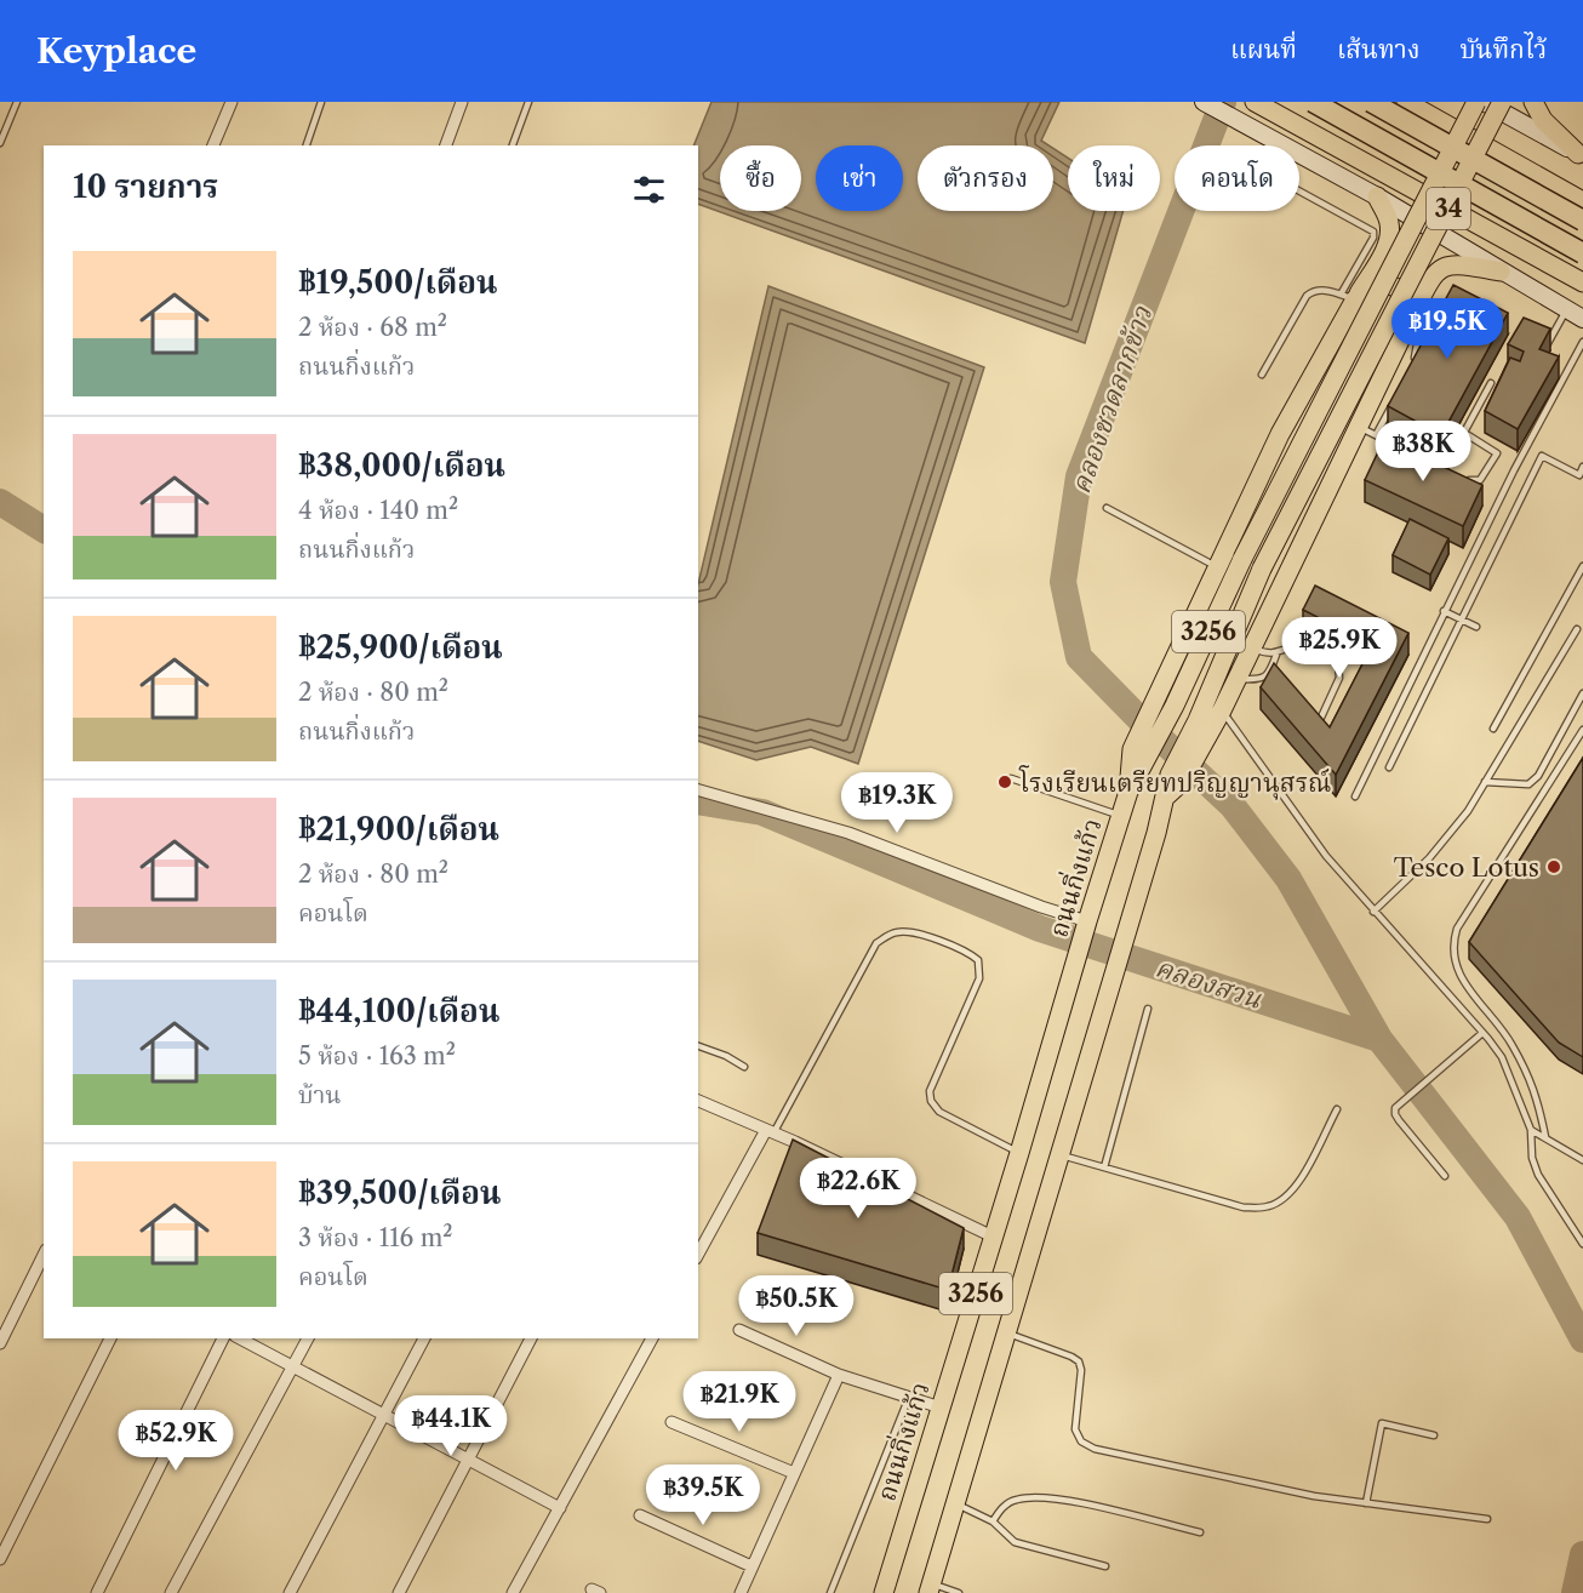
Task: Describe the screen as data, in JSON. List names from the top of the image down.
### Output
{
  "streets": {
    "main road": ["34", "3256", "ถนนกิ่งแก้ว"]
  },
  "water": ["คลองชวดลากข้าว", "คลองสวน"],
  "places": ["โรงเรียนเตรียทปริญญานุสรณ์", "Tesco Lotus"],
  "page": {
    "header": "Keyplace",
    "nav": ["แผนที่", "เส้นทาง", "บันทึกไว้"],
    "chip": [
      "ซื้อ",
      "เช่า",
      "ตัวกรอง",
      "ใหม่",
      "คอนโด"
    ],
    "heading": "10 รายการ",
    "list": [
      {
        "name": "฿19,500/เดือน",
        "note": "2 ห้อง · 68 m² · ถนนกิ่งแก้ว"
      },
      {
        "name": "฿38,000/เดือน",
        "note": "4 ห้อง · 140 m² · ถนนกิ่งแก้ว"
      },
      {
        "name": "฿25,900/เดือน",
        "note": "2 ห้อง · 80 m² · ถนนกิ่งแก้ว"
      },
      {
        "name": "฿21,900/เดือน",
        "note": "2 ห้อง · 80 m² · คอนโด"
      },
      {
        "name": "฿44,100/เดือน",
        "note": "5 ห้อง · 163 m² · บ้าน"
      },
      {
        "name": "฿39,500/เดือน",
        "note": "3 ห้อง · 116 m² · คอนโด"
      }
    ],
    "price": [
      "฿19.5K",
      "฿38K",
      "฿25.9K",
      "฿19.3K",
      "฿22.6K",
      "฿50.5K",
      "฿21.9K",
      "฿44.1K",
      "฿52.9K",
      "฿39.5K"
    ]
  }
}
